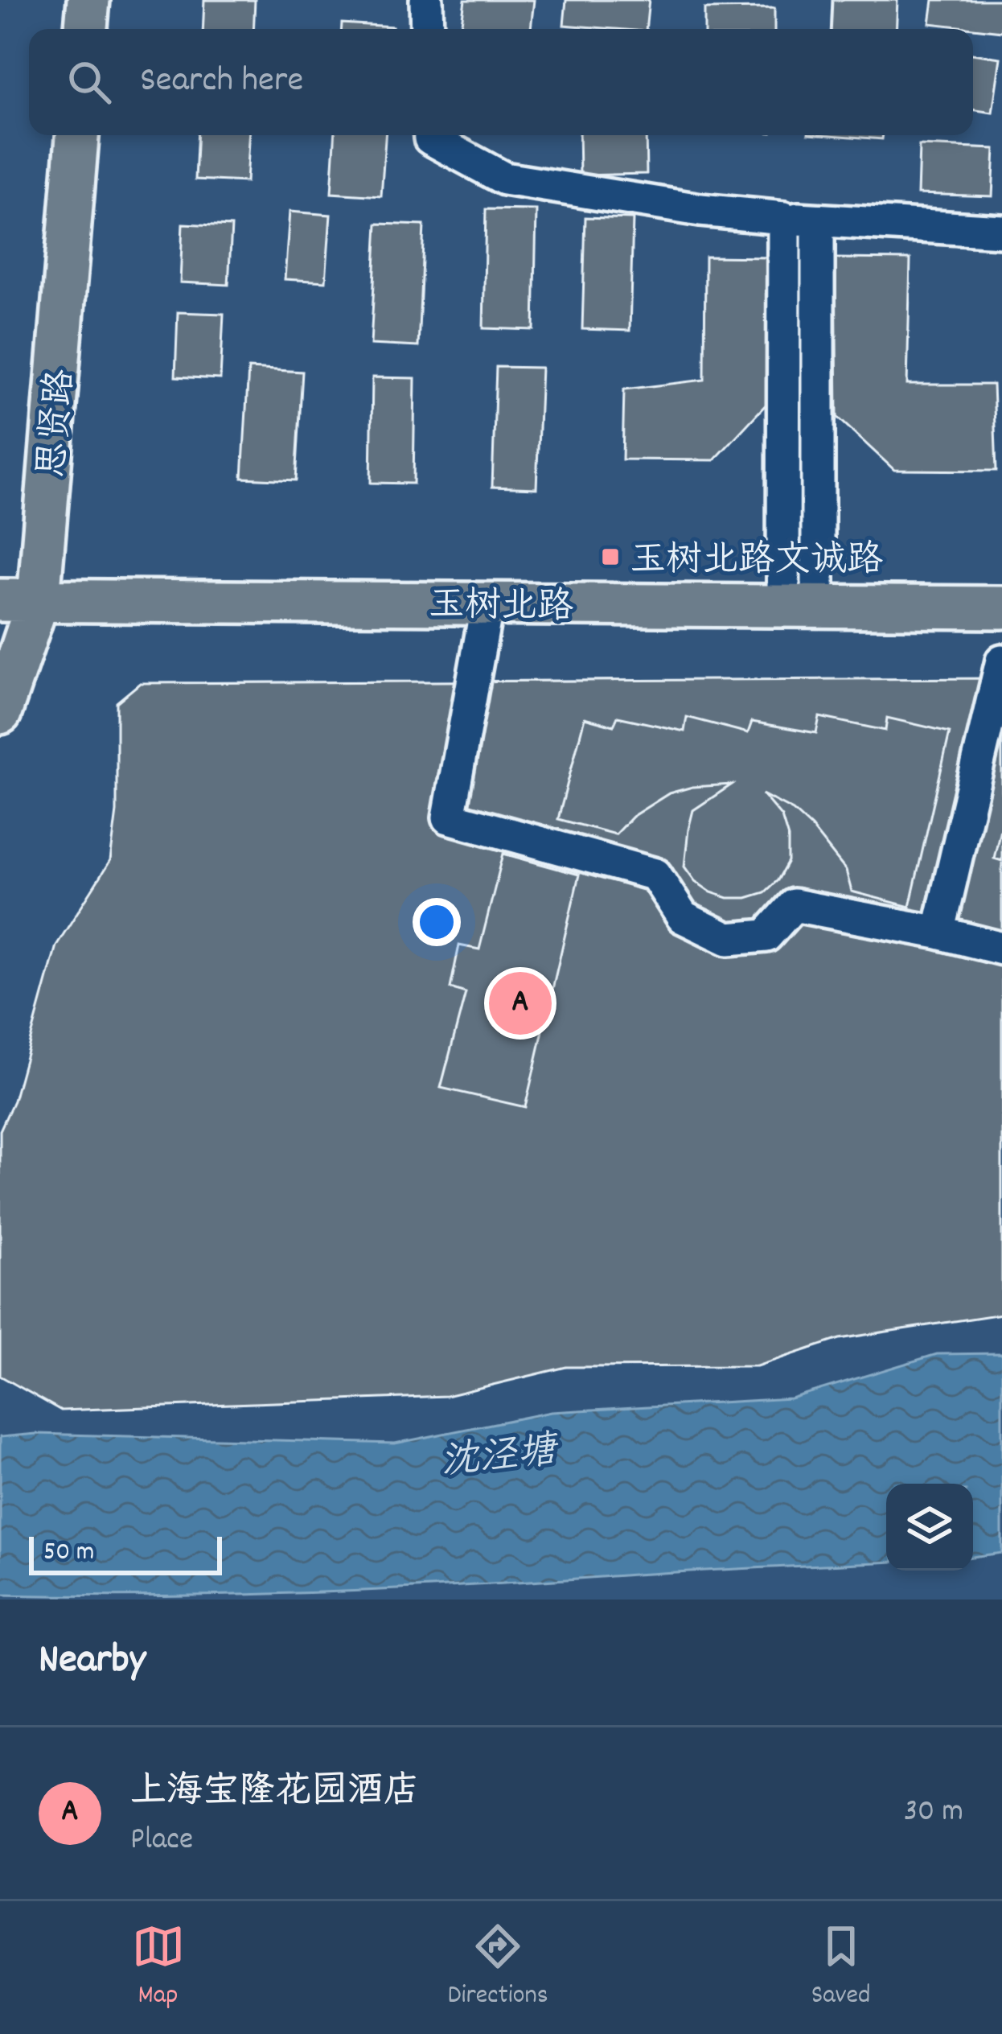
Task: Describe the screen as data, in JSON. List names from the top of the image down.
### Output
{
  "streets": {
    "main road": ["思贤路", "玉树北路"]
  },
  "crossings": [
    ["思贤路", "玉树北路"]
  ],
  "water": ["沈泾塘"],
  "places": {
    "transit": ["玉树北路文诚路"]
  },
  "scale_bar": "50 m",
  "page": {
    "search": "Search here",
    "pins": "A",
    "scale": "50 m",
    "heading": "Nearby",
    "list": [
      {
        "mark": "A",
        "name": "上海宝隆花园酒店",
        "note": "Place",
        "value": "30 m"
      }
    ],
    "nav": ["Map", "Directions", "Saved"]
  }
}
